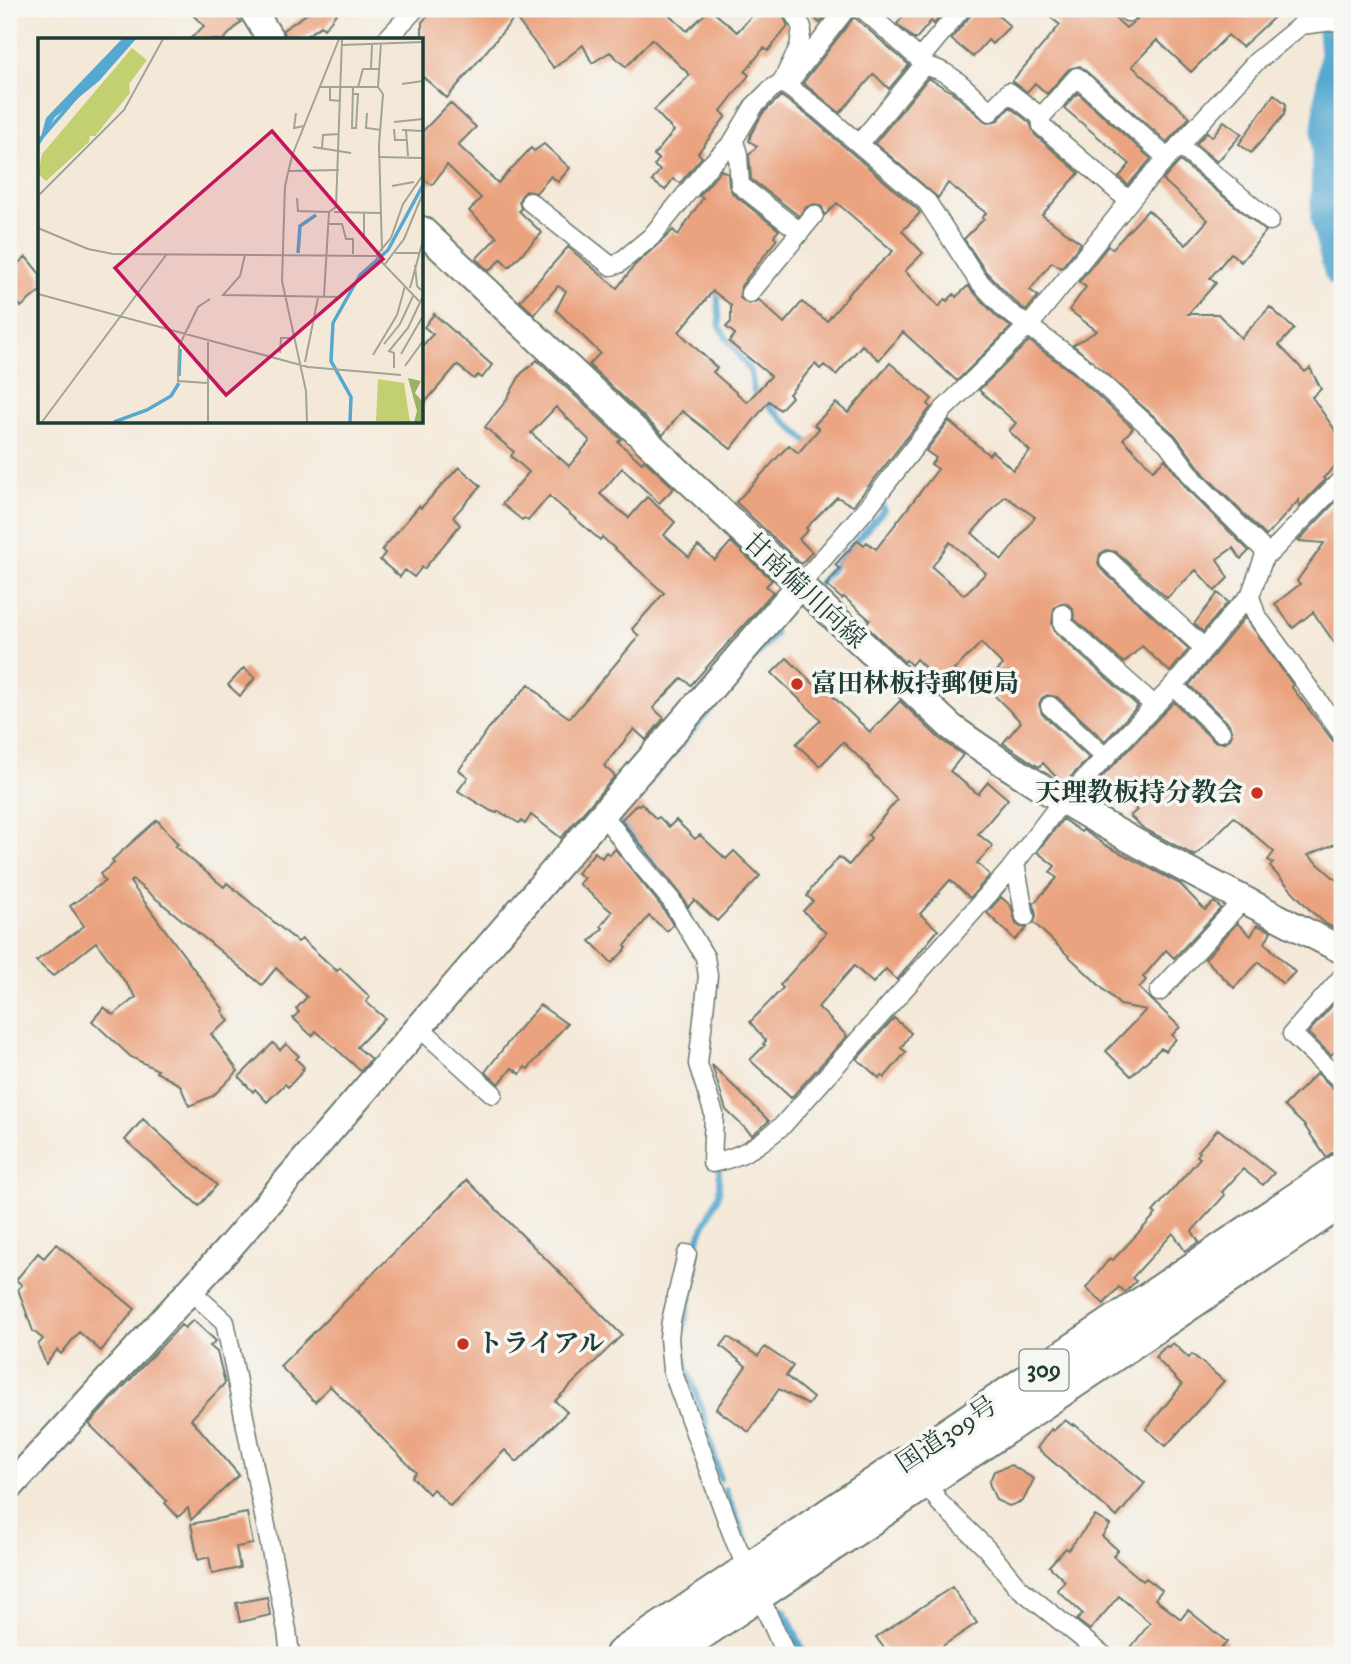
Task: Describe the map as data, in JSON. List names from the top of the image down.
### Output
{
  "streets": {
    "highway": ["309", "国道309号"],
    "main road": ["甘南備川向線"]
  },
  "places": ["富田林板持郵便局", "天理教板持分教会", "トライアル"]
}
